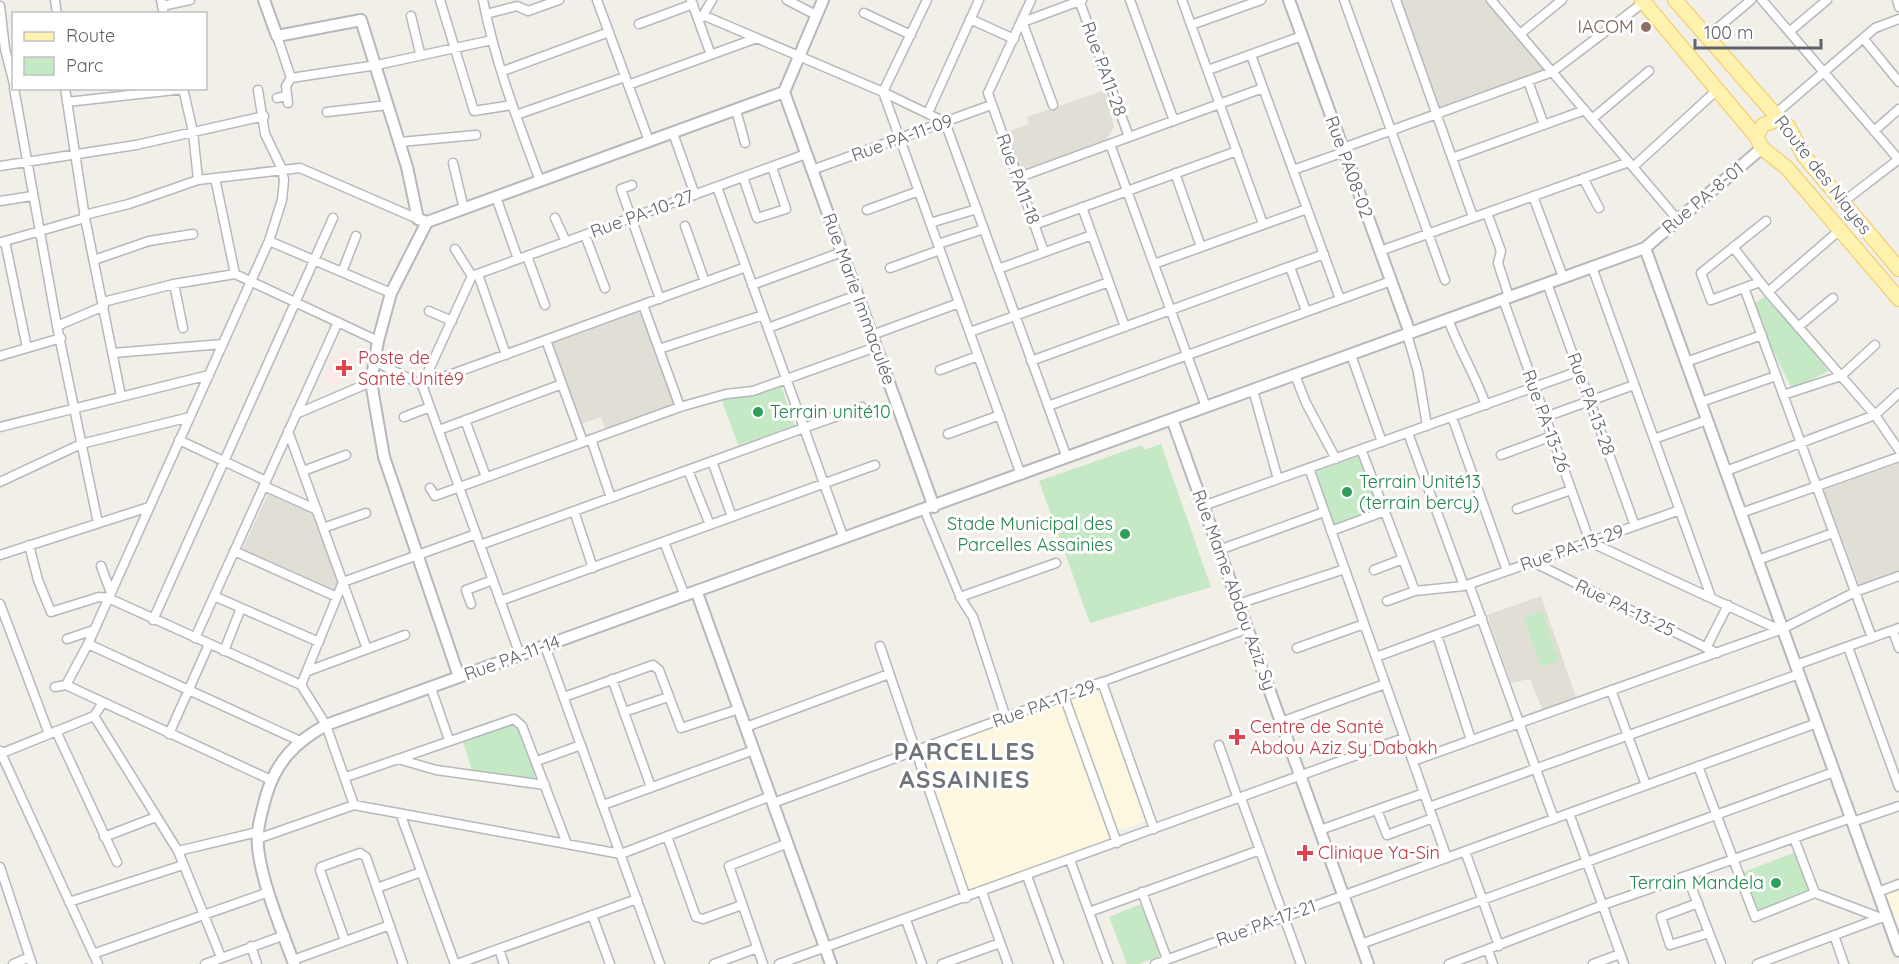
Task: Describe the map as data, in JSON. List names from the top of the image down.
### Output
{
  "streets": {
    "main road": ["Route des Niayes"],
    "street": [
      "Rue PA11-28",
      "Rue PA-11-09",
      "Rue PA08-02",
      "Rue PA11-18",
      "Rue PA-8-01",
      "Rue PA-10-27",
      "Rue Marie Immaculée",
      "Rue PA-13-28",
      "Rue PA-13-26",
      "Rue PA-13-29",
      "Rue Mame Abdou Aziz Sy",
      "Rue PA-13-25",
      "Rue PA-11-14",
      "Rue PA-17-29",
      "Rue PA-17-21"
    ]
  },
  "crossings": [
    ["Rue PA-11-09", "Rue PA11-18"],
    ["Rue PA-11-09", "Rue Marie Immaculée"],
    ["Rue PA08-02", "Rue PA-11-14"],
    ["Route des Niayes", "Rue PA-8-01"],
    ["Rue PA-8-01", "Rue PA-11-14"],
    ["Rue PA-10-27", "Rue Marie Immaculée"],
    ["Rue Marie Immaculée", "Rue PA-11-14"],
    ["Rue PA-13-28", "Rue PA-13-29"],
    ["Rue PA-13-28", "Rue PA-11-14"],
    ["Rue PA-13-26", "Rue PA-13-29"],
    ["Rue PA-13-26", "Rue PA-11-14"],
    ["Rue PA-13-29", "Rue PA-13-25"],
    ["Rue Mame Abdou Aziz Sy", "Rue PA-11-14"],
    ["Rue Mame Abdou Aziz Sy", "Rue PA-17-29"],
    ["Rue Mame Abdou Aziz Sy", "Rue PA-17-21"]
  ],
  "districts": ["PARCELLES ASSAINIES"],
  "places": {
    "other": [
      "IACOM",
      "Terrain unité10",
      "Terrain Unité13 (terrain bercy)",
      "Stade Municipal des Parcelles Assainies",
      "Terrain Mandela"
    ],
    "health": ["Poste de Santé Unité9", "Centre de Santé Abdou Aziz Sy Dabakh", "Clinique Ya-Sin"]
  },
  "legend": ["Route", "Parc"],
  "scale_bar": "100 m"
}
